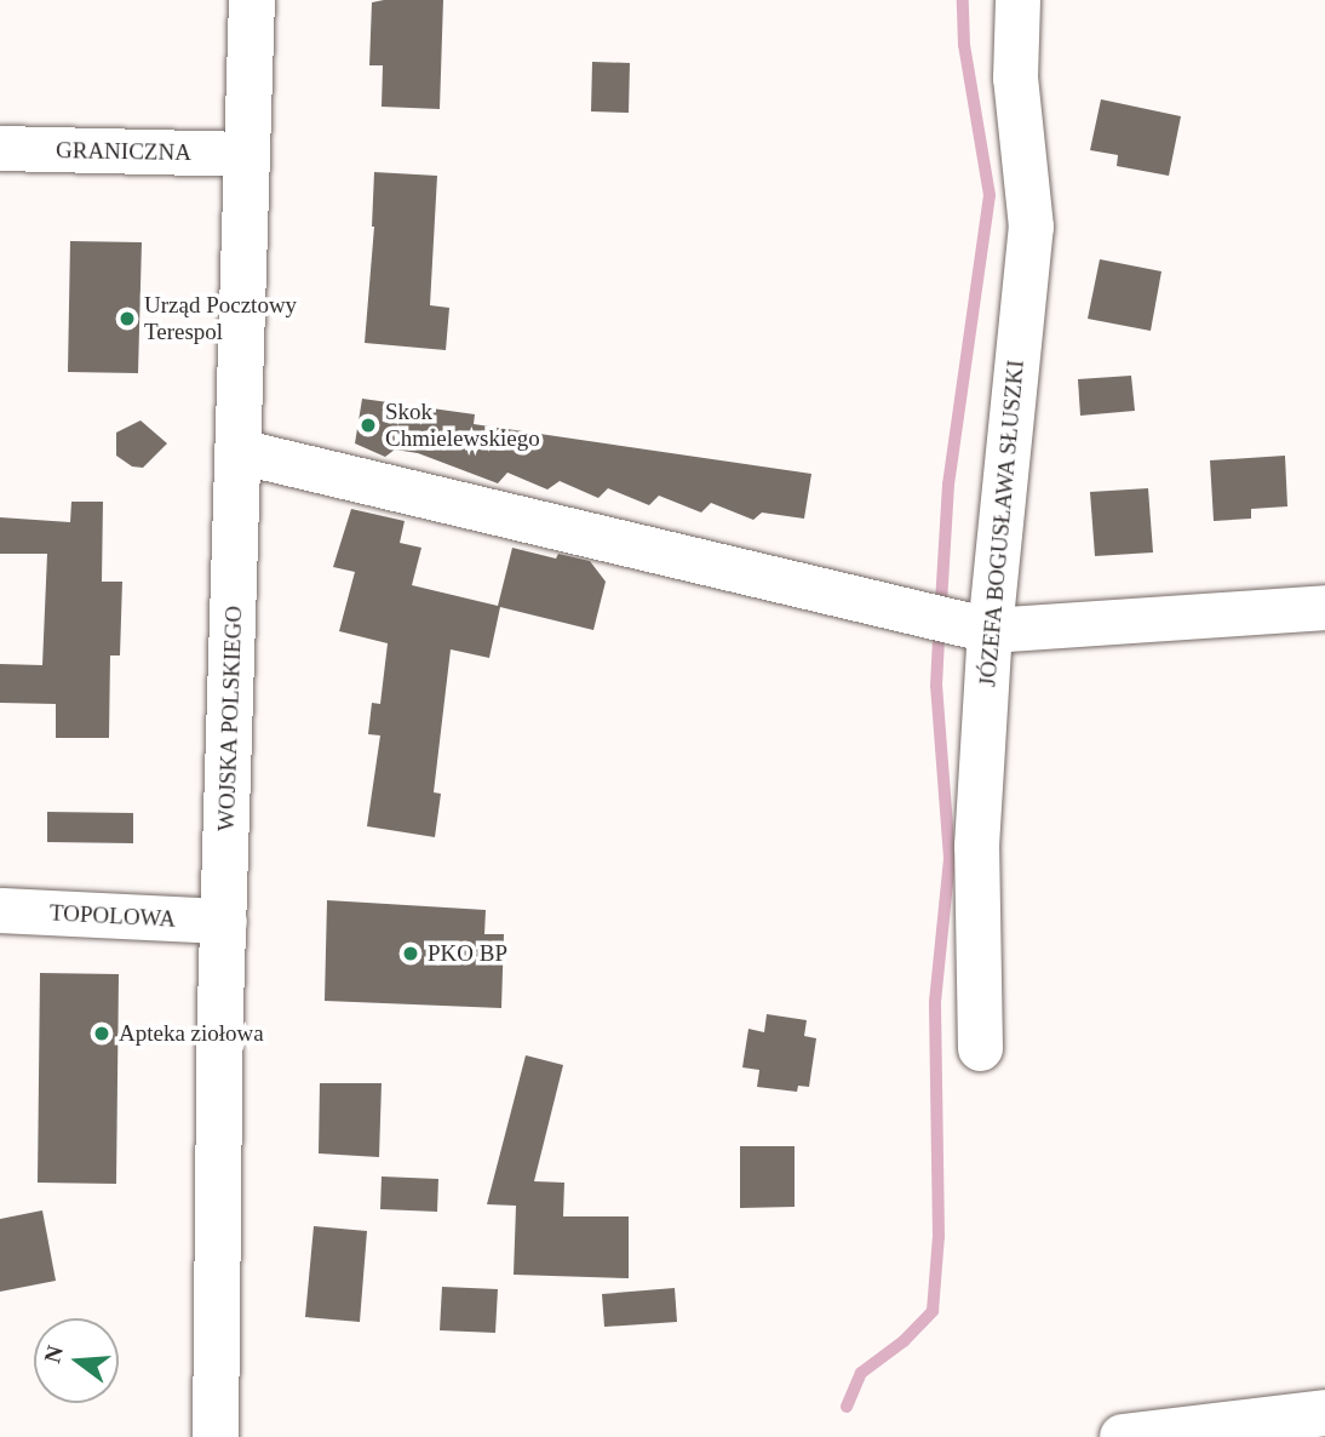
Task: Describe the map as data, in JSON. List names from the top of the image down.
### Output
{
  "streets": {
    "street": [
      "GRANICZNA",
      "JÓZEFA BOGUSŁAWA SŁUSZKI",
      "WOJSKA POLSKIEGO",
      "TOPOLOWA"
    ]
  },
  "crossings": [
    ["GRANICZNA", "WOJSKA POLSKIEGO"],
    ["WOJSKA POLSKIEGO", "TOPOLOWA"]
  ],
  "places": [
    "Urząd Pocztowy Terespol",
    "Skok Chmielewskiego",
    "PKO BP",
    "Apteka ziołowa"
  ],
  "north": "left"
}
